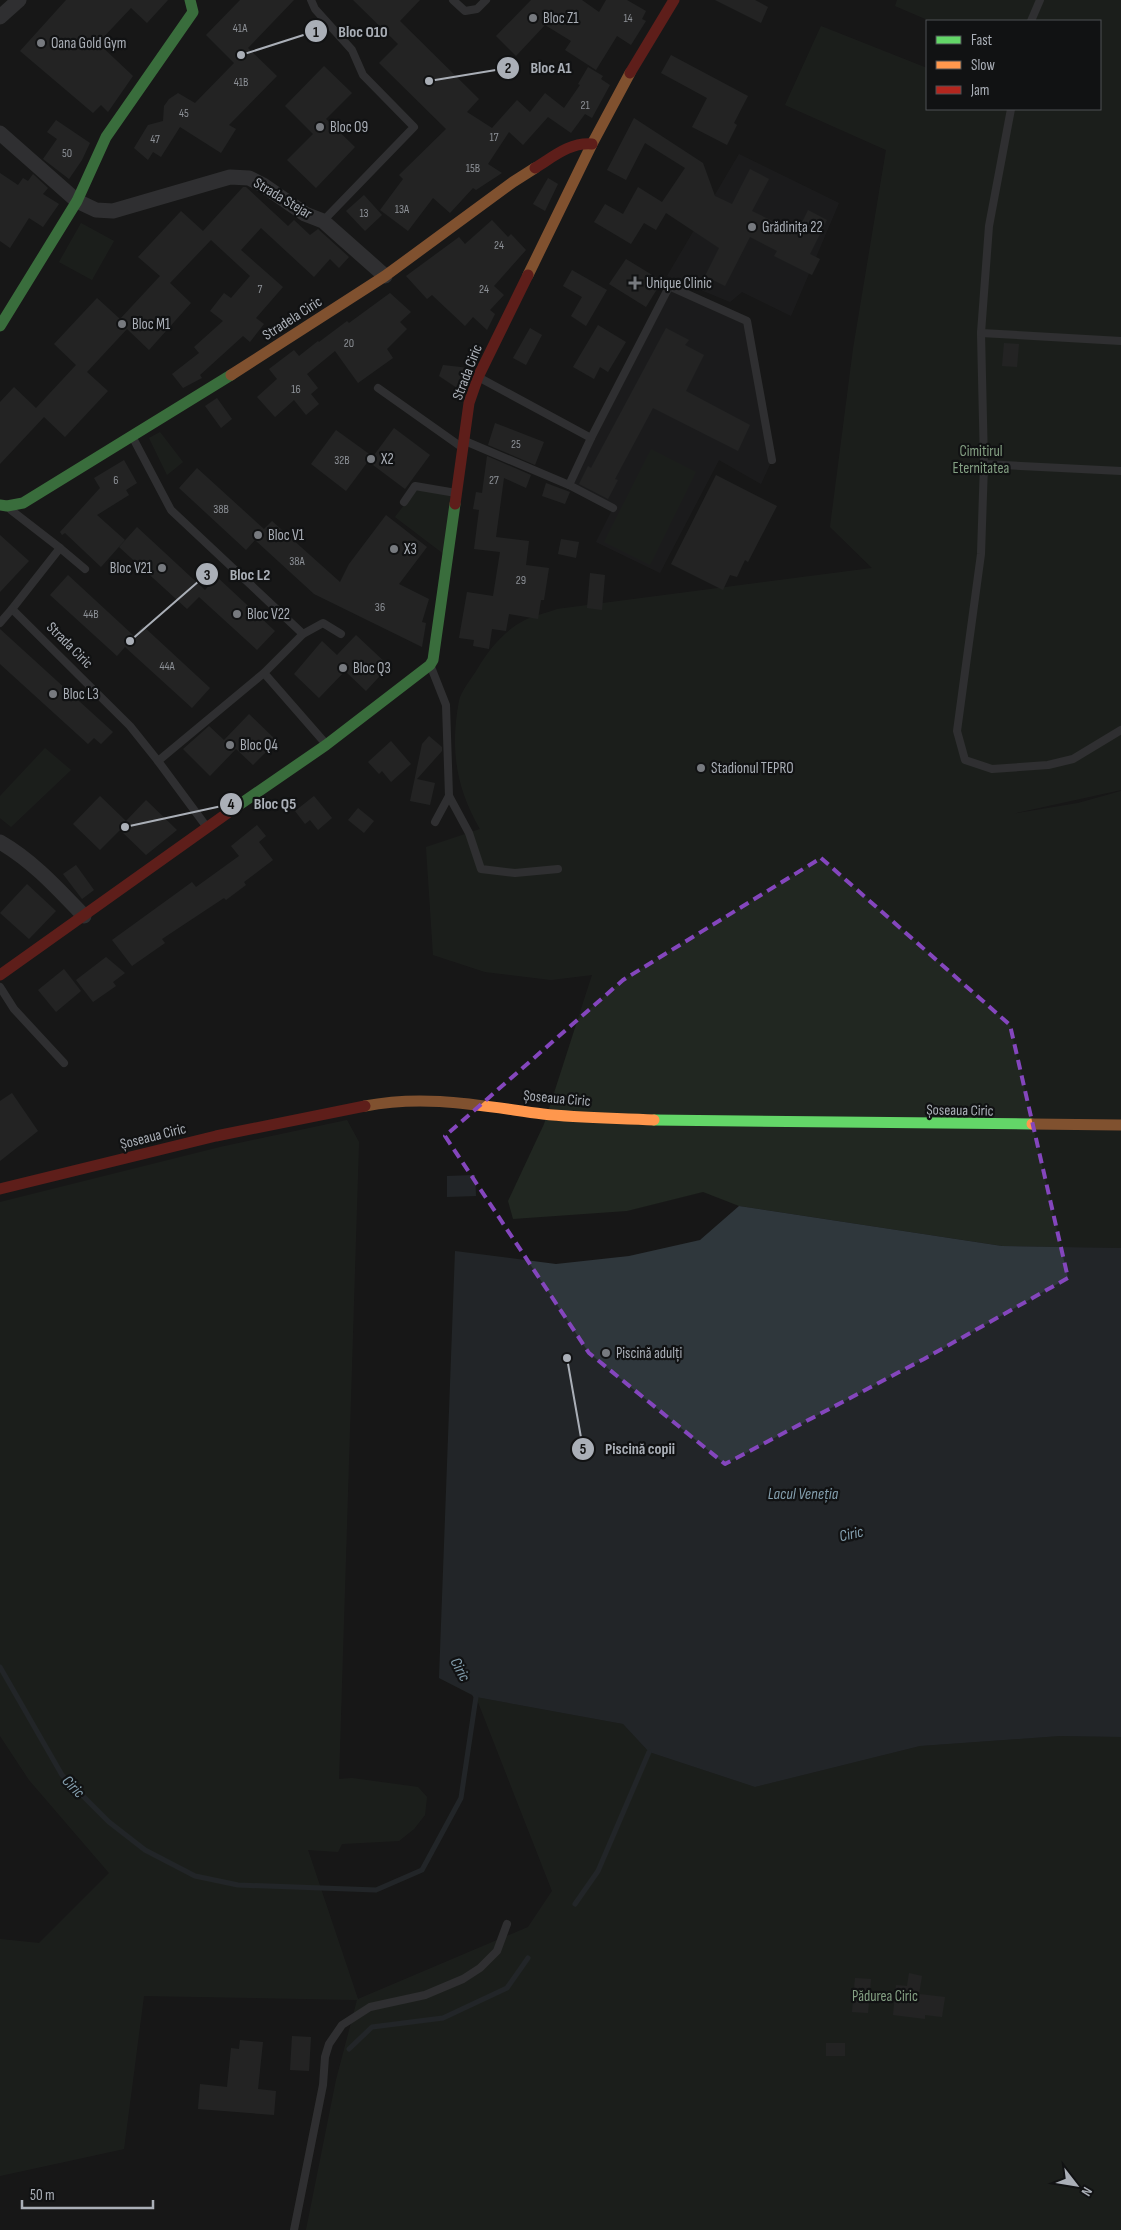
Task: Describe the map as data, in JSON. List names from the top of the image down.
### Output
{
  "streets": {
    "street": [
      "Strada Stejar",
      "Stradela Ciric",
      "Strada Ciric",
      "Șoseaua Ciric"
    ]
  },
  "crossings": [
    ["Strada Stejar", "Stradela Ciric"],
    ["Stradela Ciric", "Strada Ciric"]
  ],
  "water": ["Lacul Veneția", "Ciric"],
  "parks": ["Cimitirul Eternitatea", "Pădurea Ciric"],
  "places": {
    "other": [
      "Bloc Z1",
      "Oana Gold Gym",
      "Bloc O10",
      "Bloc A1",
      "Bloc O9",
      "Grădinița 22",
      "Bloc M1",
      "X2",
      "Bloc V1",
      "X3",
      "Bloc V21",
      "Bloc V22",
      "Bloc L2",
      "Bloc Q3",
      "Bloc L3",
      "Bloc Q4",
      "Stadionul TEPRO",
      "Bloc Q5",
      "Piscină adulți",
      "Piscină copii"
    ],
    "health": ["Unique Clinic"]
  },
  "house_numbers": [
    "14",
    "41A",
    "41B",
    "21",
    "45",
    "17",
    "47",
    "50",
    "15B",
    "13A",
    "13",
    "24",
    "7",
    "24",
    "20",
    "16",
    "25",
    "32B",
    "6",
    "27",
    "38B",
    "38A",
    "29",
    "36",
    "44B",
    "44A"
  ],
  "legend": ["Fast", "Slow", "Jam"],
  "scale_bar": "50 m",
  "north": "bottom right"
}
